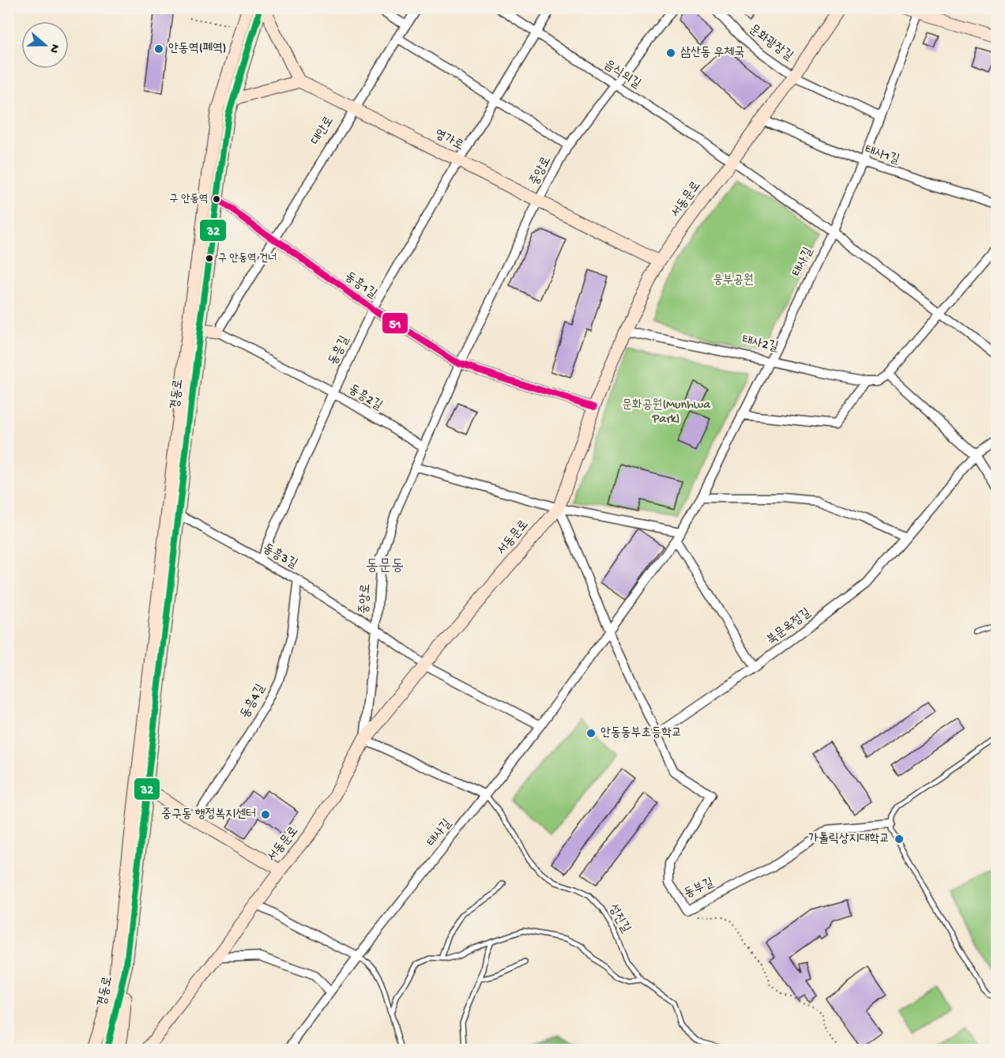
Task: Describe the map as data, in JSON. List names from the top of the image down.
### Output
{
  "streets": {
    "street": [
      "문화광장길",
      "음식의길",
      "대안로",
      "영가로",
      "태사1길",
      "중앙로",
      "서동문로",
      "태사길",
      "동흥1길",
      "태사2길",
      "동흥길",
      "경동로",
      "동흥2길",
      "동흥3길",
      "북문옥정길",
      "동흥4길",
      "동부길"
    ],
    "lane": ["성진길"]
  },
  "crossings": [
    ["문화광장길", "서동문로"],
    ["음식의길", "중앙로"],
    ["음식의길", "서동문로"],
    ["음식의길", "태사길"],
    ["음식의길", "동흥길"],
    ["대안로", "영가로"],
    ["대안로", "동흥1길"],
    ["대안로", "동흥2길"],
    ["영가로", "중앙로"],
    ["영가로", "서동문로"],
    ["영가로", "동흥길"],
    ["태사1길", "서동문로"],
    ["태사1길", "태사길"],
    ["중앙로", "서동문로"],
    ["중앙로", "동흥1길"],
    ["중앙로", "동흥2길"],
    ["중앙로", "동흥3길"],
    ["서동문로", "태사2길"],
    ["서동문로", "동흥3길"],
    ["태사길", "태사2길"],
    ["태사길", "성진길"],
    ["동흥1길", "동흥길"],
    ["동흥길", "동흥2길"],
    ["동흥길", "동흥3길"],
    ["경동로", "동흥3길"],
    ["동흥3길", "동흥4길"],
    ["북문옥정길", "동부길"]
  ],
  "districts": ["동문동"],
  "parks": ["웅부공원", "문화공원(Munhwa Park)"],
  "places": [
    "안동역(폐역)",
    "삼산동 우체국",
    "구 안동역",
    "구 안동역 건너",
    "안동동부초등학교",
    "중구동 행정복지센터",
    "가톨릭상지대학교"
  ],
  "lines": ["transit line 32", "transit line 51"],
  "north": "right"
}
